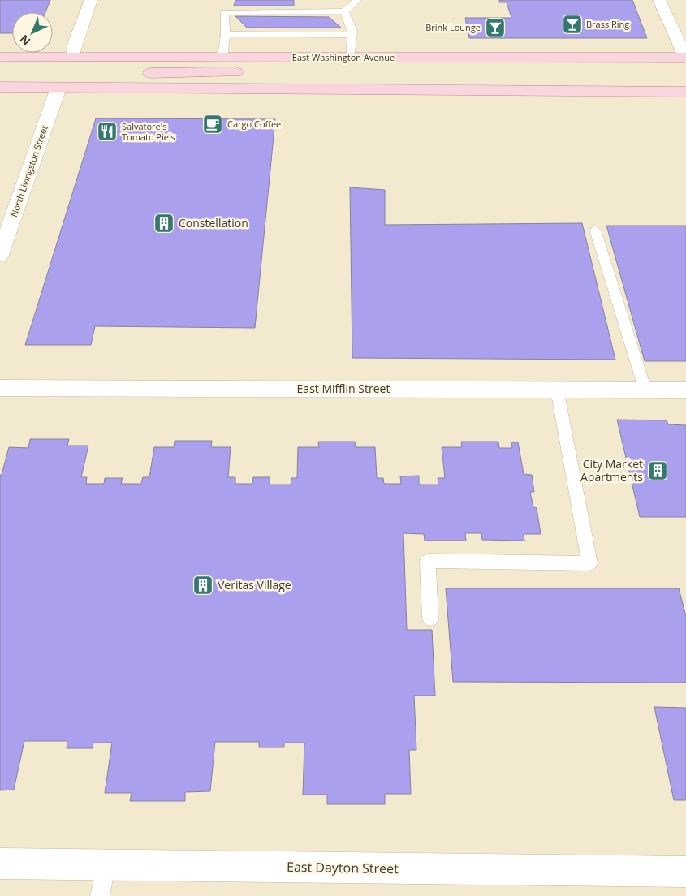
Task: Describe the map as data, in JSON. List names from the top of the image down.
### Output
{
  "streets": {
    "main road": ["East Washington Avenue"],
    "street": ["North Livingston Street", "East Mifflin Street", "East Dayton Street"]
  },
  "places": {
    "bar": ["Brass Ring", "Brink Lounge"],
    "cafe": ["Cargo Coffee"],
    "restaurant": ["Salvatore's Tomato Pie's"],
    "building": ["Constellation", "City Market Apartments", "Veritas Village"]
  },
  "north": "bottom left"
}
